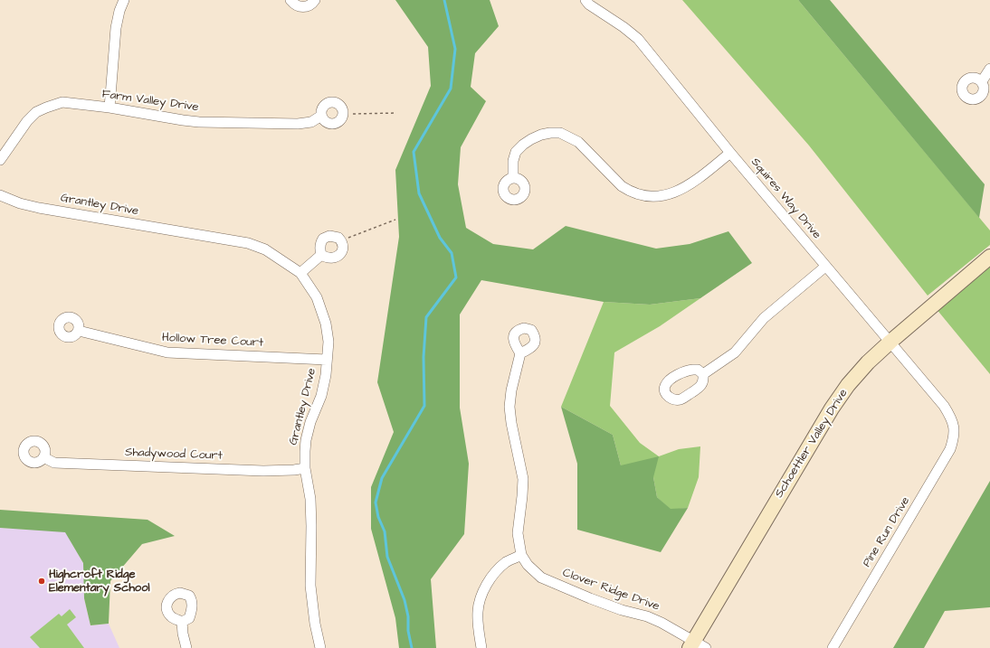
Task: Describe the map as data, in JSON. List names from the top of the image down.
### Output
{
  "streets": {
    "street": [
      "Farm Valley Drive",
      "Squires Way Drive",
      "Grantley Drive",
      "Hollow Tree Court",
      "Schoettler Valley Drive",
      "Shadywood Court",
      "Pine Run Drive",
      "Clover Ridge Drive"
    ]
  },
  "crossings": [
    ["Squires Way Drive", "Schoettler Valley Drive"],
    ["Squires Way Drive", "Pine Run Drive"],
    ["Grantley Drive", "Hollow Tree Court"],
    ["Grantley Drive", "Shadywood Court"],
    ["Schoettler Valley Drive", "Clover Ridge Drive"]
  ],
  "places": ["Highcroft Ridge Elementary School"]
}
